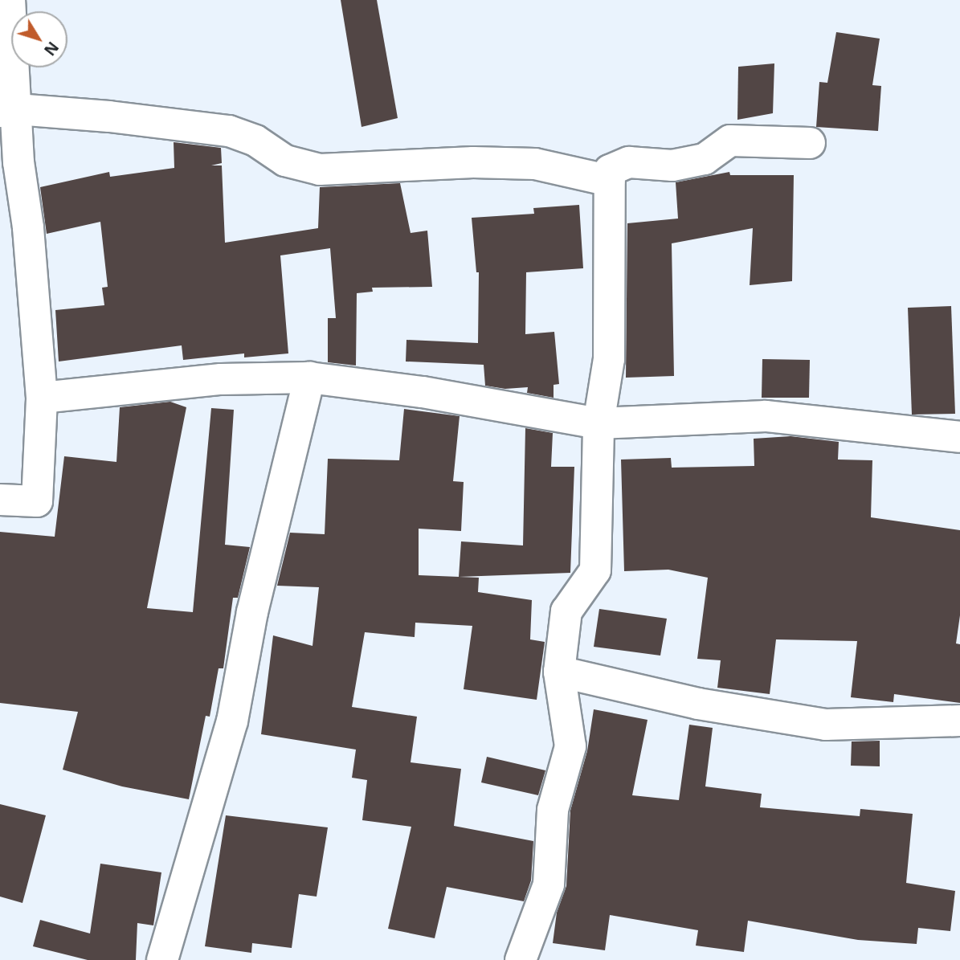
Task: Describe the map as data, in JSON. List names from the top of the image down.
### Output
{
  "north": "bottom right"
}
